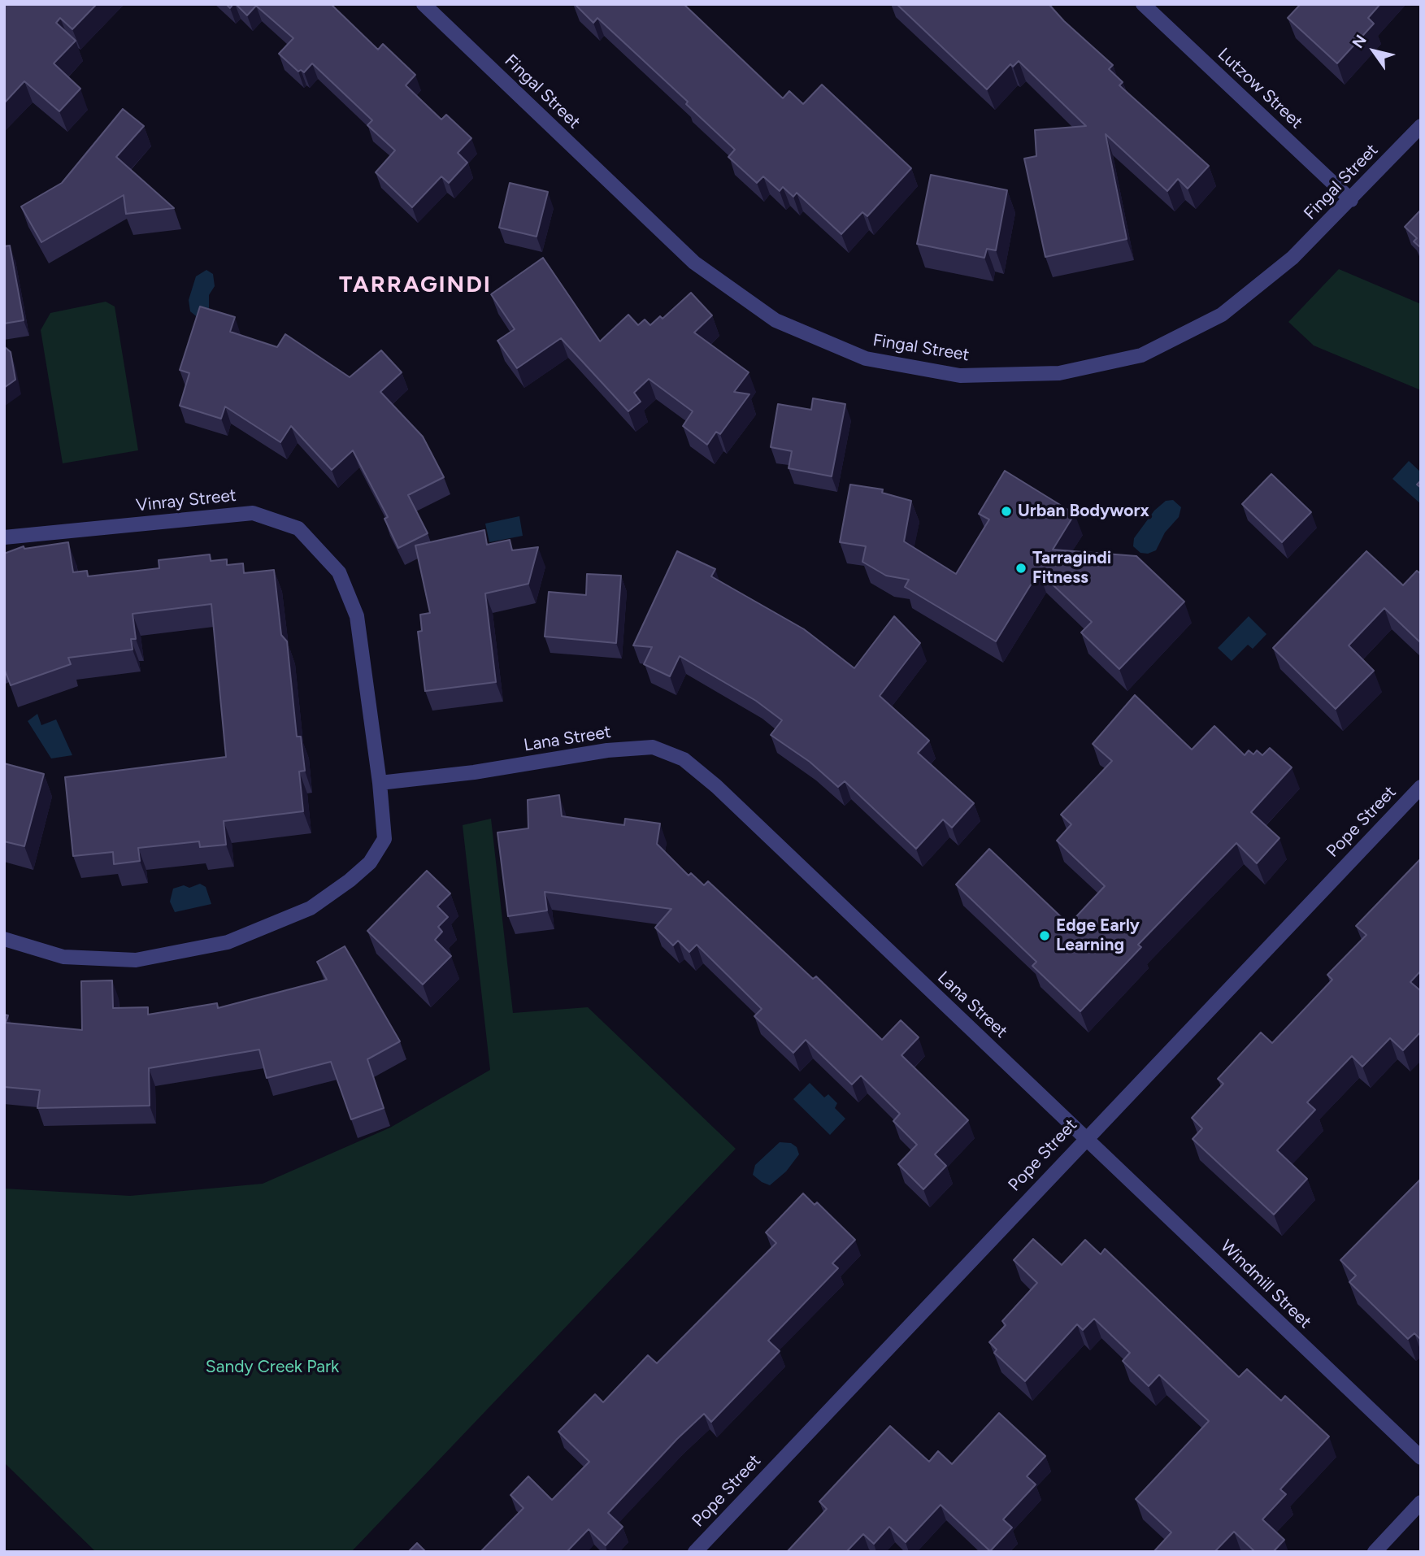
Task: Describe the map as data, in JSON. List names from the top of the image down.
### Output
{
  "streets": {
    "street": [
      "Lutzow Street",
      "Fingal Street",
      "Vinray Street",
      "Lana Street",
      "Pope Street",
      "Windmill Street"
    ]
  },
  "crossings": [
    ["Lutzow Street", "Fingal Street"],
    ["Vinray Street", "Lana Street"],
    ["Lana Street", "Pope Street"],
    ["Lana Street", "Windmill Street"],
    ["Pope Street", "Windmill Street"]
  ],
  "districts": ["TARRAGINDI"],
  "parks": ["Sandy Creek Park"],
  "places": ["Urban Bodyworx", "Tarragindi Fitness", "Edge Early Learning"],
  "north": "top left"
}
